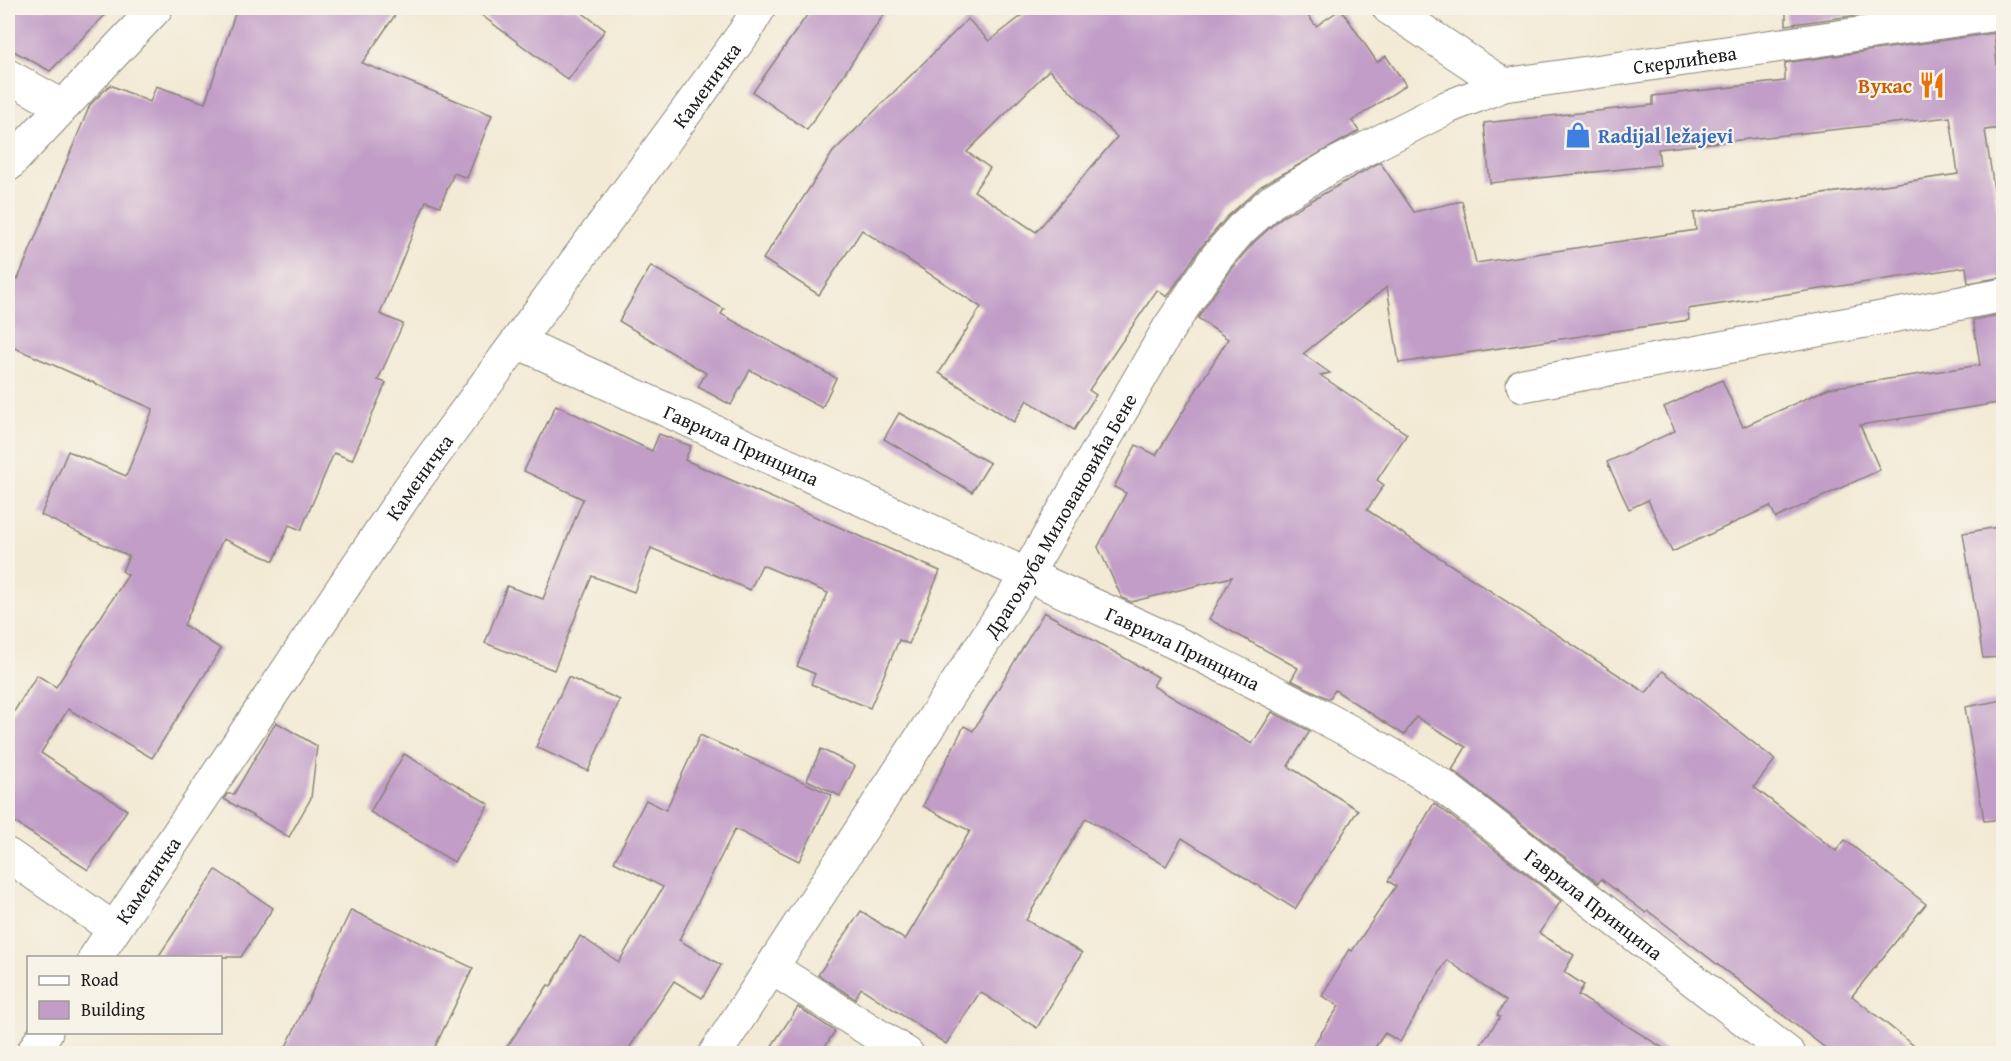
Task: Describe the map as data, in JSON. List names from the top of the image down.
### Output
{
  "streets": {
    "street": [
      "Скерлићева",
      "Каменичка",
      "Гаврила Принципа",
      "Драгољуба Миловановића Бене"
    ]
  },
  "crossings": [
    ["Скерлићева", "Драгољуба Миловановића Бене"],
    ["Каменичка", "Гаврила Принципа"],
    ["Гаврила Принципа", "Драгољуба Миловановића Бене"]
  ],
  "places": {
    "restaurant": ["Вукас"],
    "shop": ["Radijal ležajevi"]
  },
  "legend": ["Road", "Building"]
}
